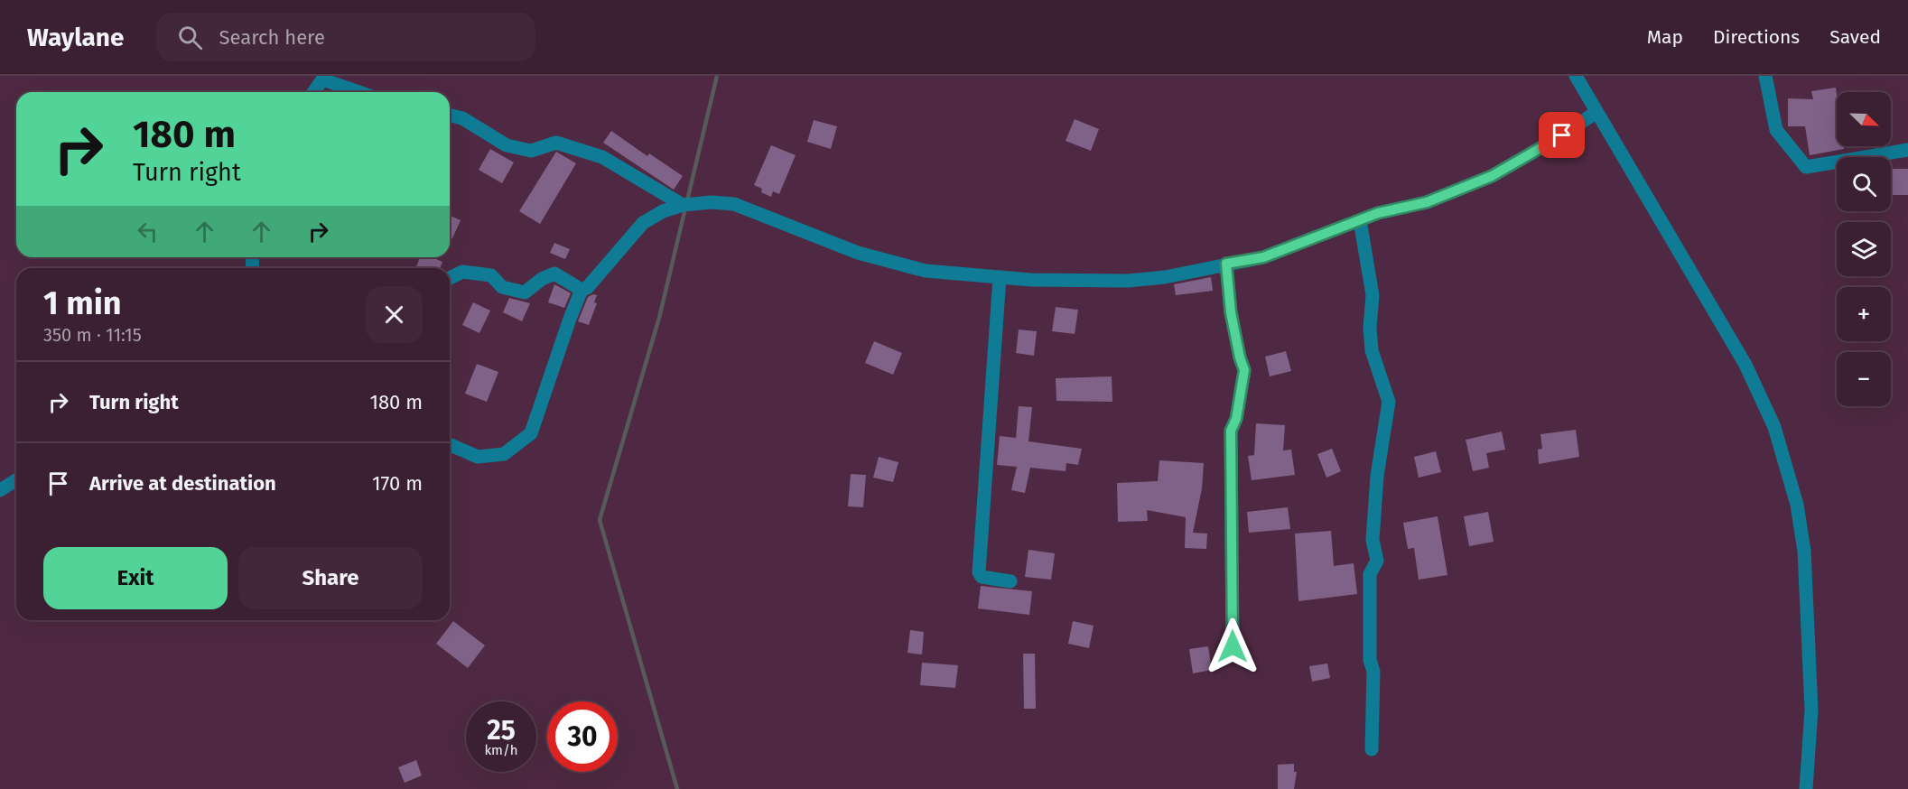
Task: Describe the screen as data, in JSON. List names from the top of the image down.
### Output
{
  "north": "bottom right",
  "page": {
    "header": "Waylane",
    "search": "Search here",
    "nav": ["Map", "Directions", "Saved"],
    "map_buttons": ["+", "−"],
    "turn": ["180 m", "Turn right"],
    "heading": ["1 min", "350 m · 11:15"],
    "list": [
      {
        "name": "Turn right",
        "value": "180 m"
      },
      {
        "name": "Arrive at destination",
        "value": "170 m"
      }
    ],
    "buttons": ["Exit", "Share"],
    "speed": "25 km/h",
    "limit": "30"
  }
}
